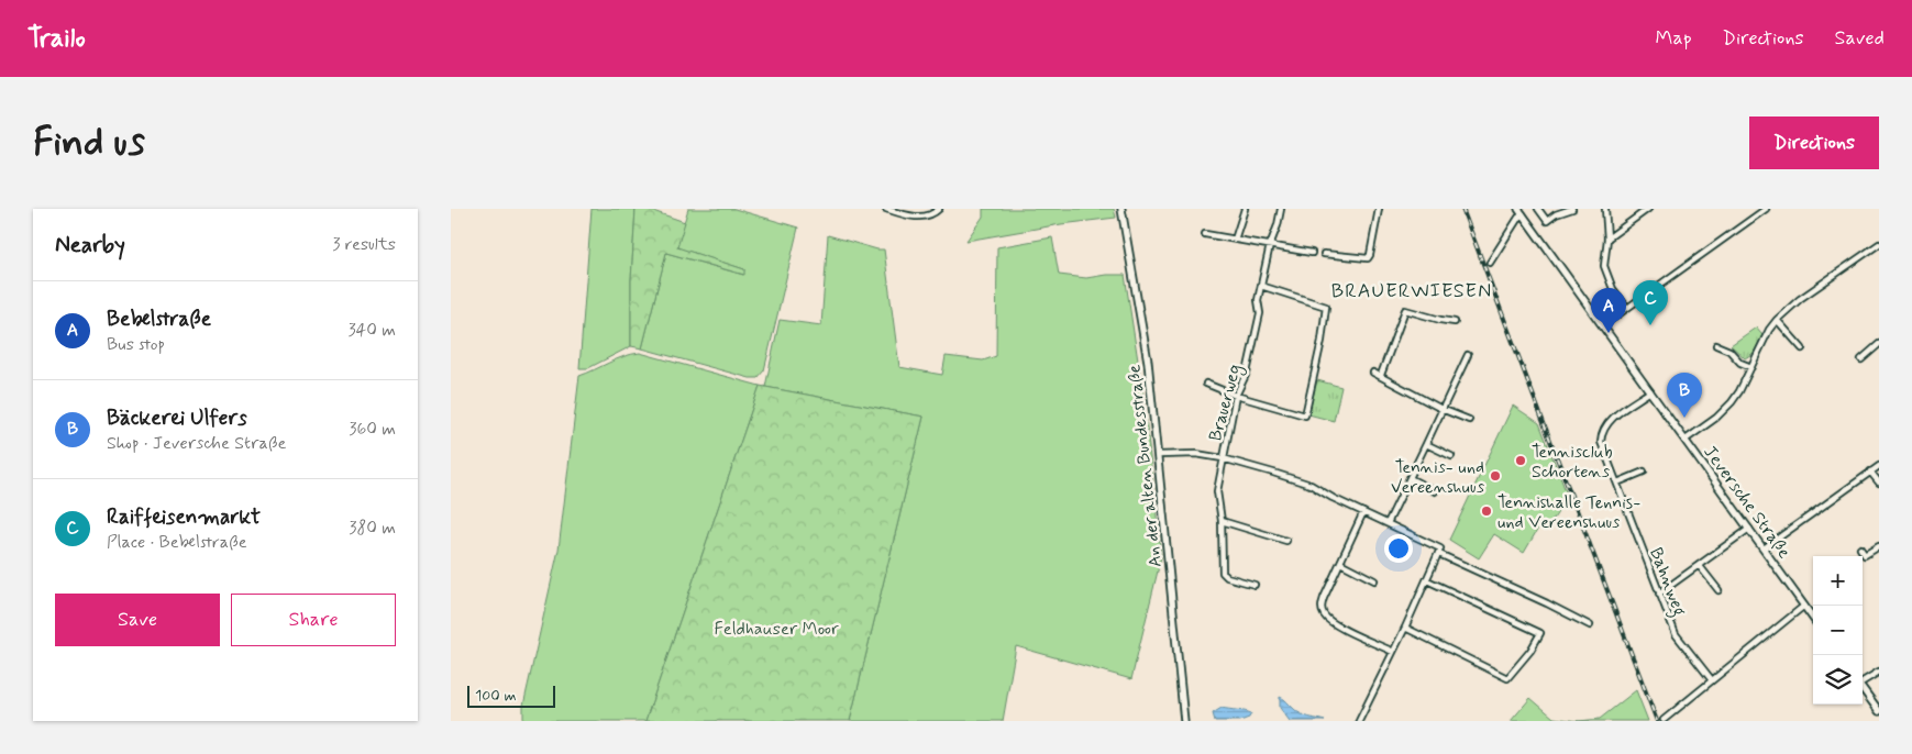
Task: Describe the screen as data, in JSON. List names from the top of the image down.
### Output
{
  "streets": {
    "street": [
      "Brauerweg",
      "An der alten Bundesstraße",
      "Jeversche Straße",
      "Bahnweg"
    ]
  },
  "crossings": [
    ["Jeversche Straße", "Bahnweg"]
  ],
  "districts": ["BRAUERWIESEN"],
  "parks": ["Feldhauser Moor"],
  "places": ["Tennisclub Schortens", "Tennis- und Vereenshuus", "Tennishalle Tennis- und Vereenshuus"],
  "scale_bar": "100 m",
  "page": {
    "header": "Trailo",
    "nav": ["Map", "Directions", "Saved"],
    "buttons": [
      "Directions",
      ["Save", "Share"]
    ],
    "title": "Find us",
    "heading": ["Nearby", "3 results"],
    "list": [
      {
        "mark": "A",
        "name": "Bebelstraße",
        "note": "Bus stop",
        "value": "340 m"
      },
      {
        "mark": "B",
        "name": "Bäckerei Ulfers",
        "note": "Shop · Jeversche Straße",
        "value": "360 m"
      },
      {
        "mark": "C",
        "name": "Raiffeisenmarkt",
        "note": "Place · Bebelstraße",
        "value": "380 m"
      }
    ],
    "pins": ["C", "A", "B"],
    "map_buttons": ["+", "−"],
    "scale": "100 m"
  }
}
